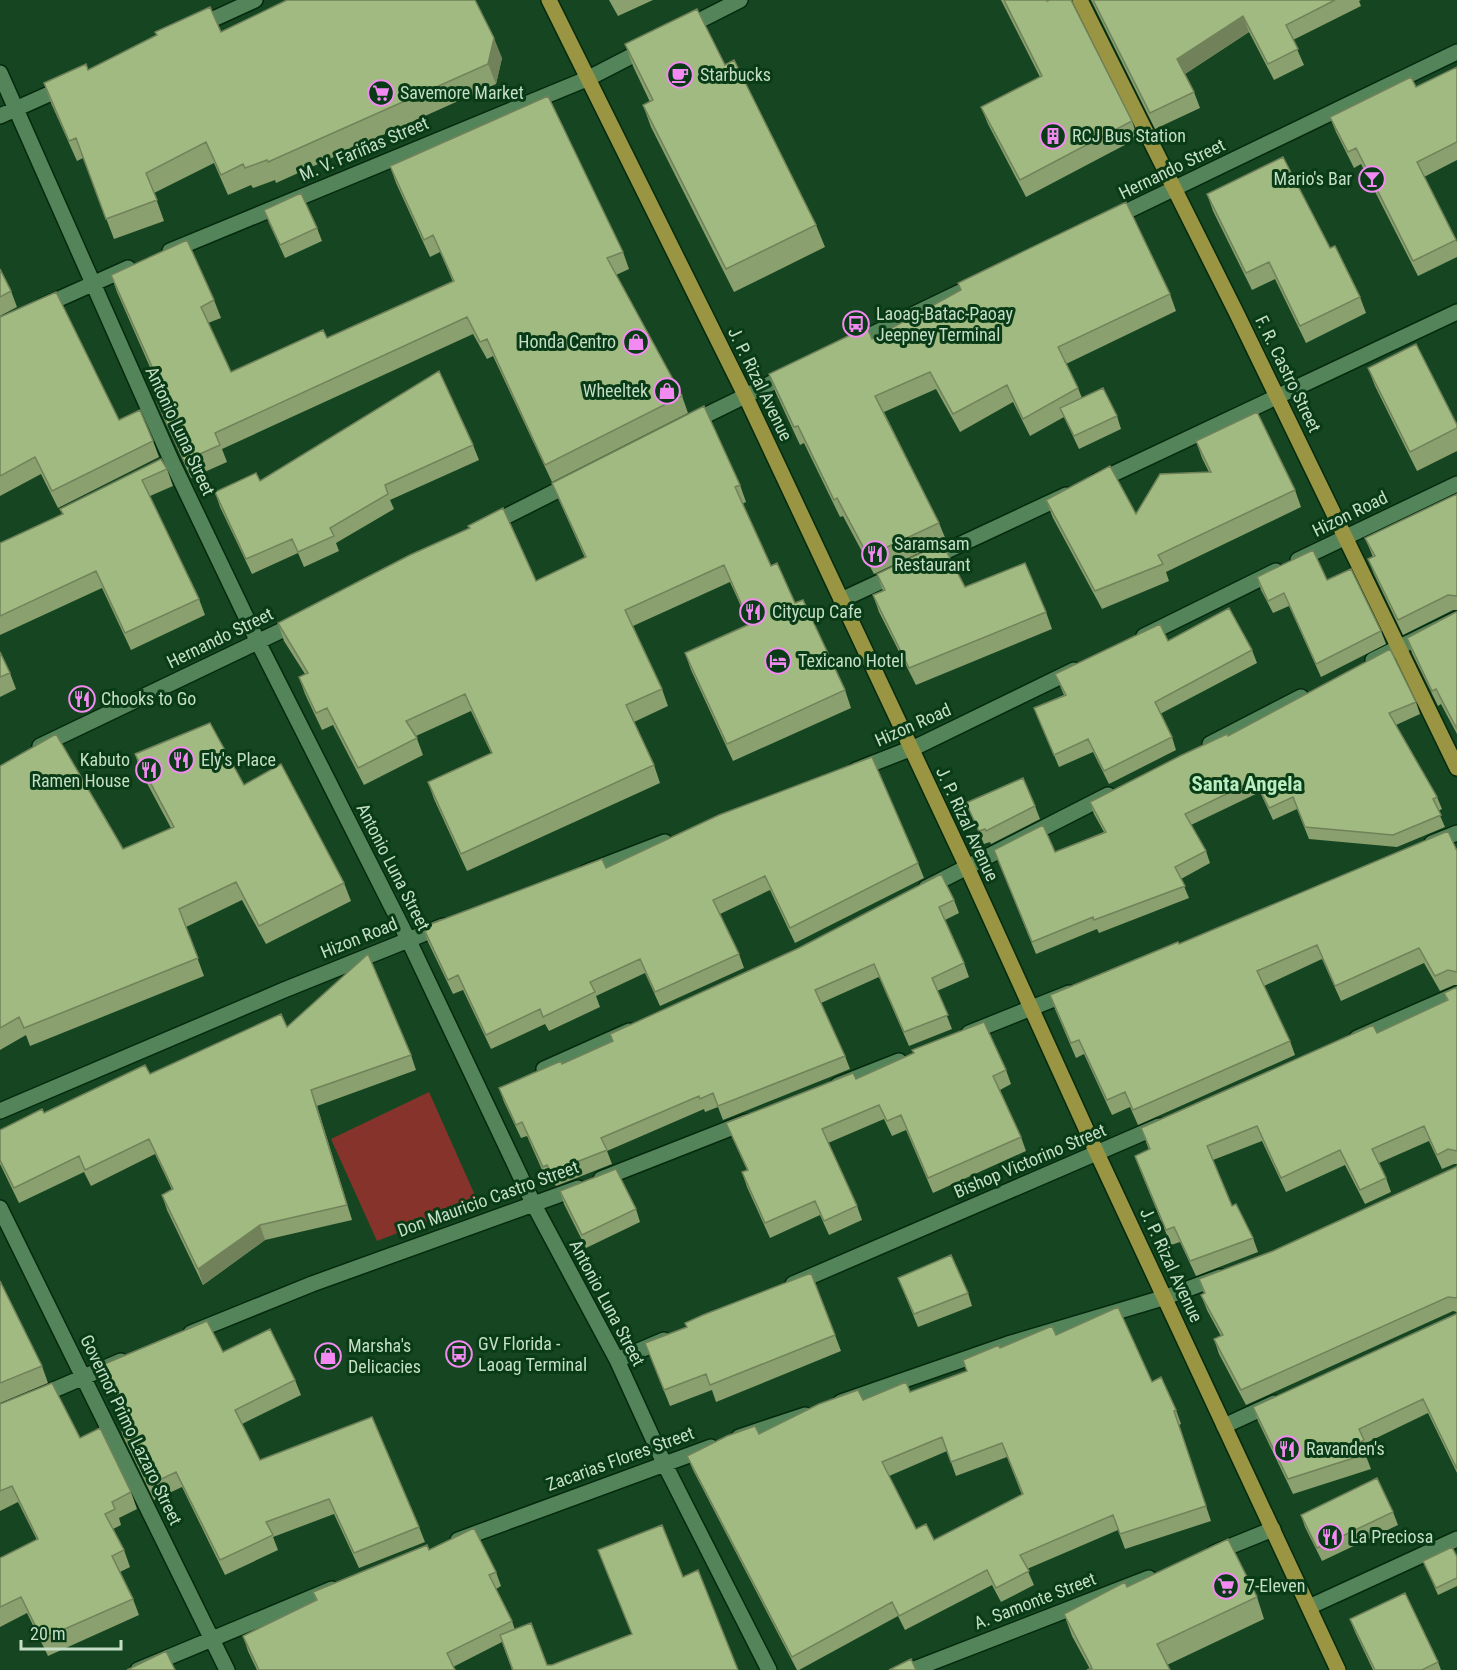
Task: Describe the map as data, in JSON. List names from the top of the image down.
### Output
{
  "streets": {
    "main road": ["F. R. Castro Street", "J. P. Rizal Avenue"],
    "street": [
      "M. V. Fariñas Street",
      "Hernando Street",
      "Antonio Luna Street",
      "Hizon Road",
      "Bishop Victorino Street",
      "Don Mauricio Castro Street",
      "Governor Primo Lazaro Street",
      "Zacarias Flores Street",
      "A. Samonte Street"
    ]
  },
  "crossings": [
    ["M. V. Fariñas Street", "J. P. Rizal Avenue"],
    ["M. V. Fariñas Street", "Antonio Luna Street"],
    ["Hernando Street", "F. R. Castro Street"],
    ["Hernando Street", "Antonio Luna Street"],
    ["F. R. Castro Street", "Hizon Road"],
    ["J. P. Rizal Avenue", "Hizon Road"],
    ["J. P. Rizal Avenue", "Bishop Victorino Street"],
    ["J. P. Rizal Avenue", "Zacarias Flores Street"],
    ["Antonio Luna Street", "Hizon Road"],
    ["Antonio Luna Street", "Don Mauricio Castro Street"],
    ["Antonio Luna Street", "Zacarias Flores Street"]
  ],
  "districts": ["Santa Angela"],
  "places": {
    "cafe": ["Starbucks"],
    "supermarket": ["Savemore Market", "7-Eleven"],
    "building": ["RCJ Bus Station"],
    "bar": ["Mario's Bar"],
    "bus stop": ["Laoag-Batac-Paoay Jeepney Terminal", "GV Florida - Laoag Terminal"],
    "shop": ["Honda Centro", "Wheeltek", "Marsha's Delicacies"],
    "restaurant": [
      "Saramsam Restaurant",
      "Citycup Cafe",
      "Chooks to Go",
      "Ely's Place",
      "Kabuto Ramen House",
      "Ravanden's",
      "La Preciosa"
    ],
    "hotel": ["Texicano Hotel"]
  },
  "scale_bar": "20 m"
}
